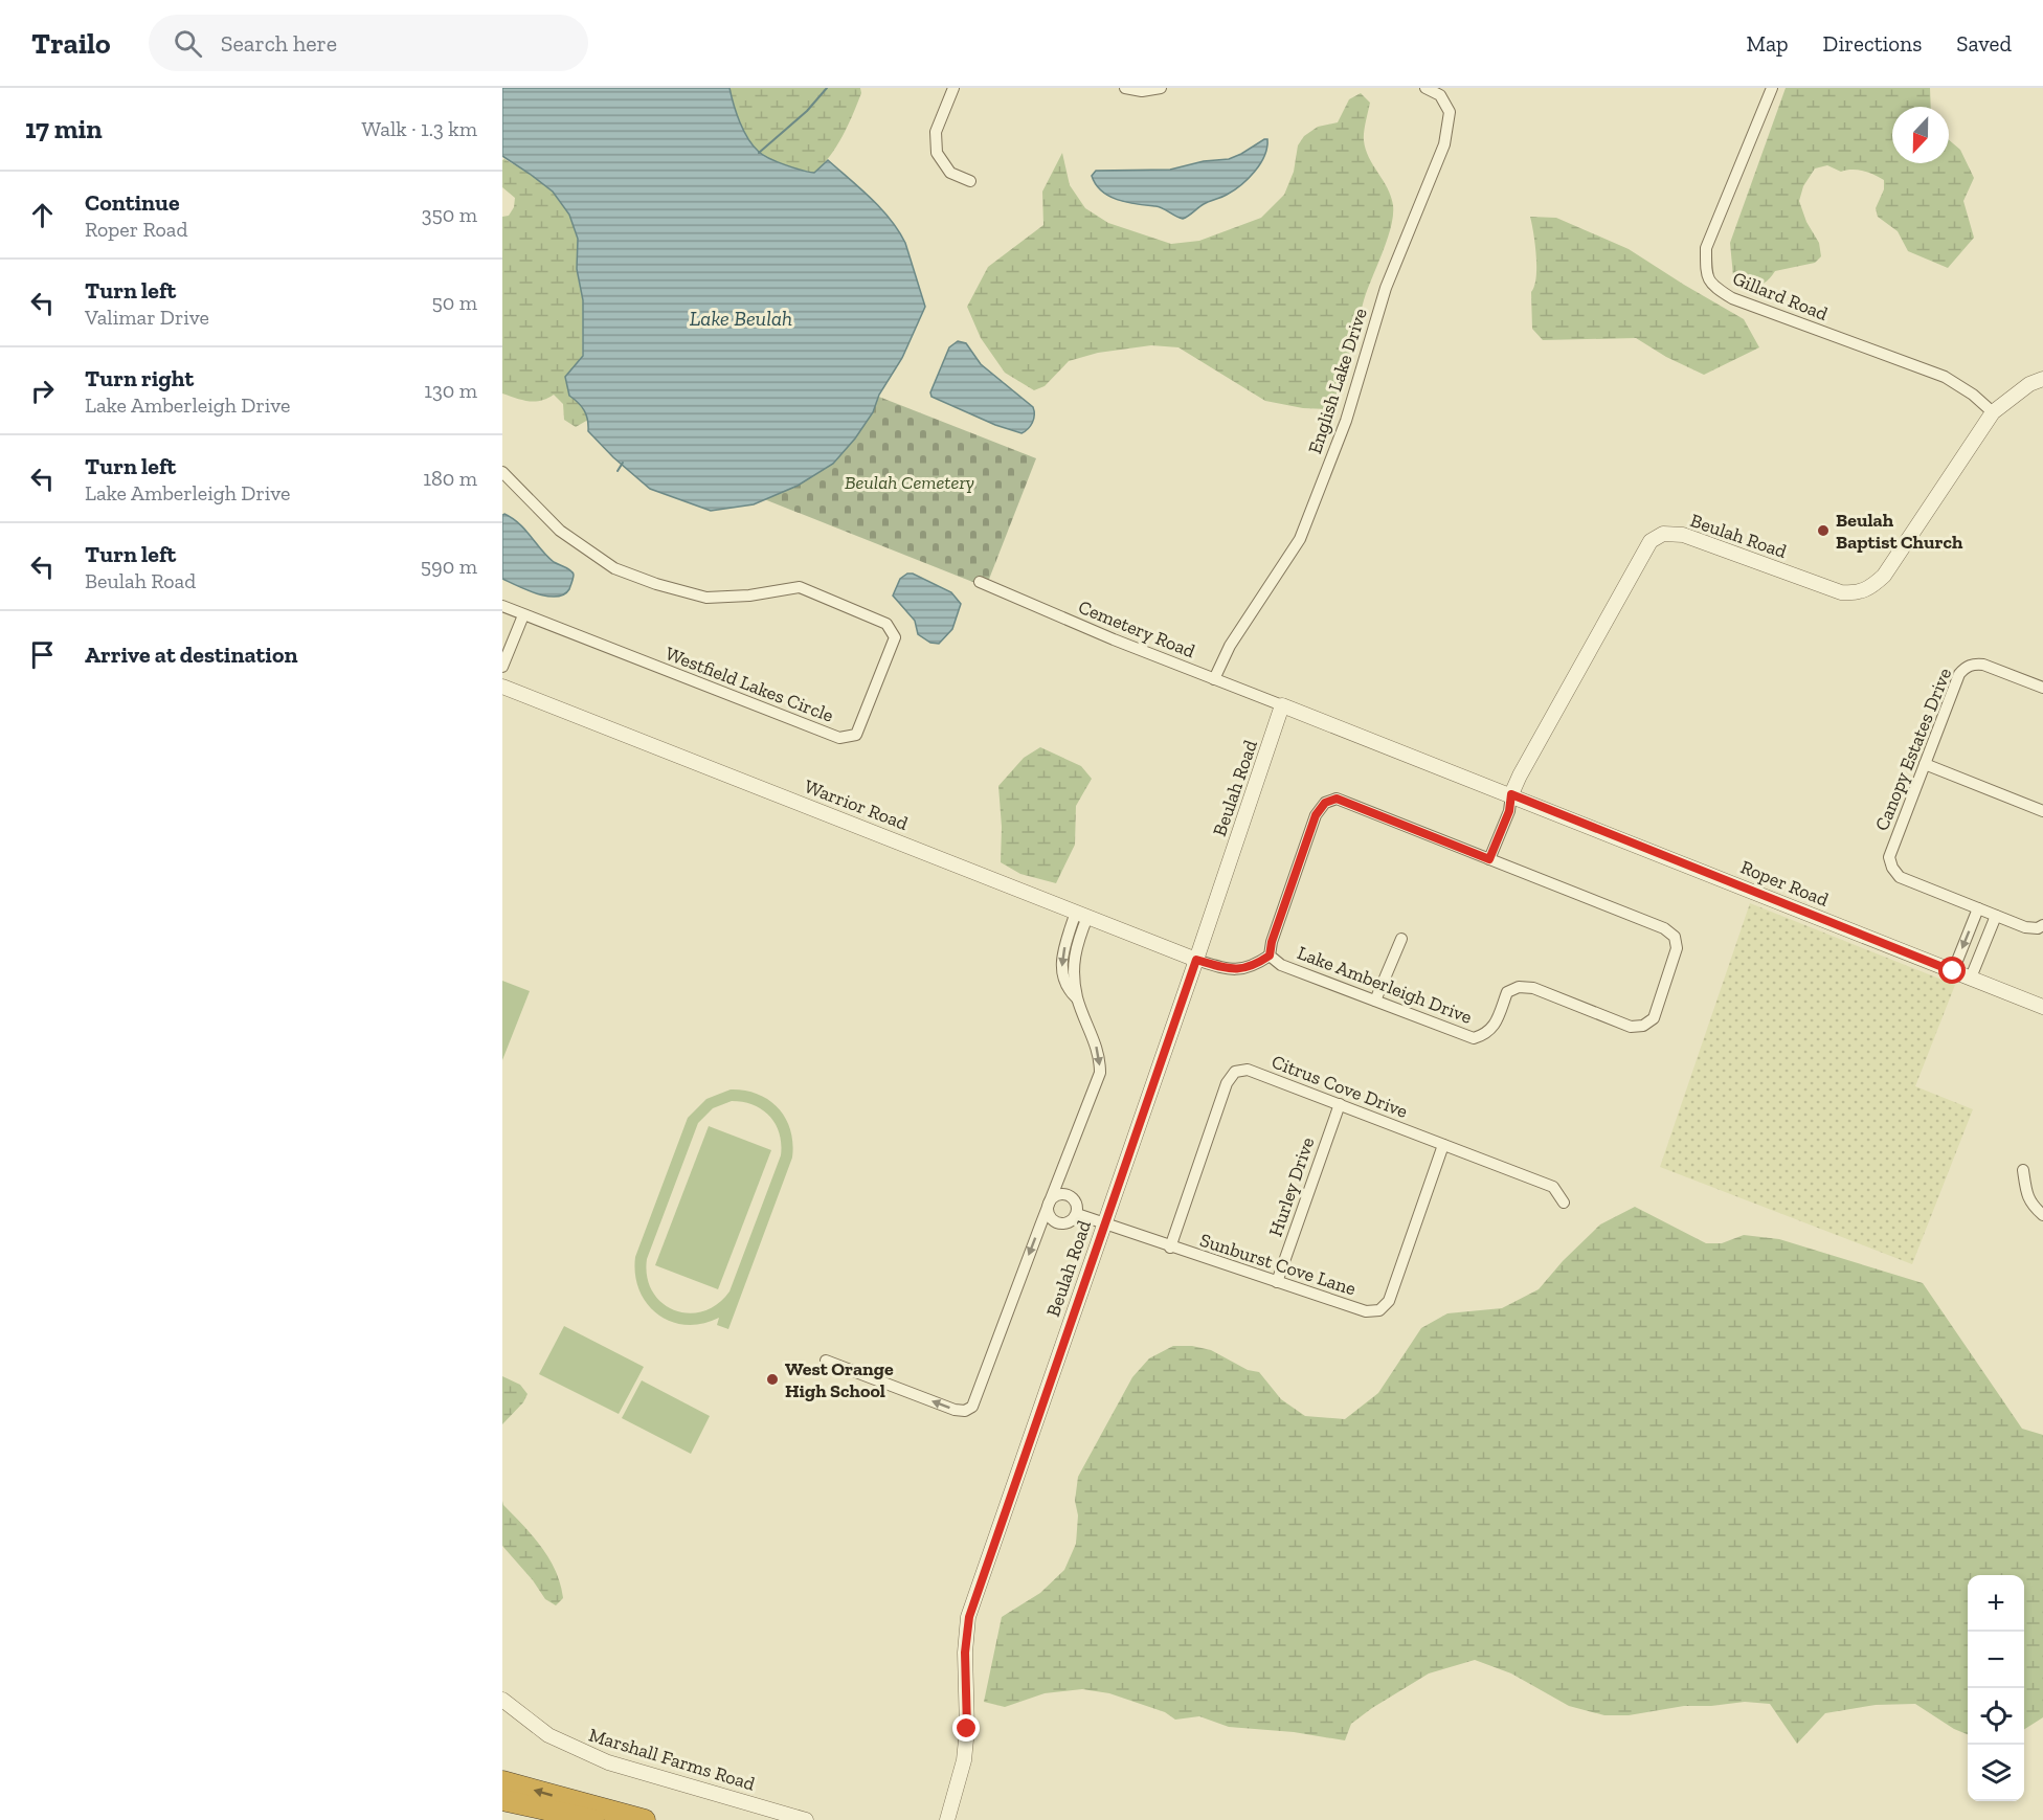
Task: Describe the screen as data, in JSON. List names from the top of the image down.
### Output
{
  "streets": {
    "street": [
      "Gillard Road",
      "English Lake Drive",
      "Beulah Road",
      "Cemetery Road",
      "Westfield Lakes Circle",
      "Canopy Estates Drive",
      "Warrior Road",
      "Roper Road",
      "Lake Amberleigh Drive",
      "Citrus Cove Drive",
      "Hurley Drive",
      "Sunburst Cove Lane",
      "Marshall Farms Road"
    ]
  },
  "crossings": [
    ["Gillard Road", "Beulah Road"],
    ["English Lake Drive", "Cemetery Road"],
    ["Beulah Road", "Cemetery Road"],
    ["Beulah Road", "Warrior Road"],
    ["Beulah Road", "Roper Road"],
    ["Beulah Road", "Lake Amberleigh Drive"],
    ["Beulah Road", "Sunburst Cove Lane"],
    ["Warrior Road", "Lake Amberleigh Drive"],
    ["Citrus Cove Drive", "Hurley Drive"],
    ["Citrus Cove Drive", "Sunburst Cove Lane"],
    ["Hurley Drive", "Sunburst Cove Lane"]
  ],
  "water": ["Lake Beulah"],
  "parks": ["Beulah Cemetery"],
  "places": ["Beulah Baptist Church", "West Orange High School"],
  "north": "bottom",
  "page": {
    "header": "Trailo",
    "search": "Search here",
    "nav": ["Map", "Directions", "Saved"],
    "heading": ["17 min", "Walk · 1.3 km"],
    "list": [
      ["Continue", "Roper Road", "350 m"],
      ["Turn left", "Valimar Drive", "50 m"],
      ["Turn right", "Lake Amberleigh Drive", "130 m"],
      ["Turn left", "Lake Amberleigh Drive", "180 m"],
      ["Turn left", "Beulah Road", "590 m"],
      "Arrive at destination"
    ],
    "map_buttons": ["+", "−"]
  }
}
